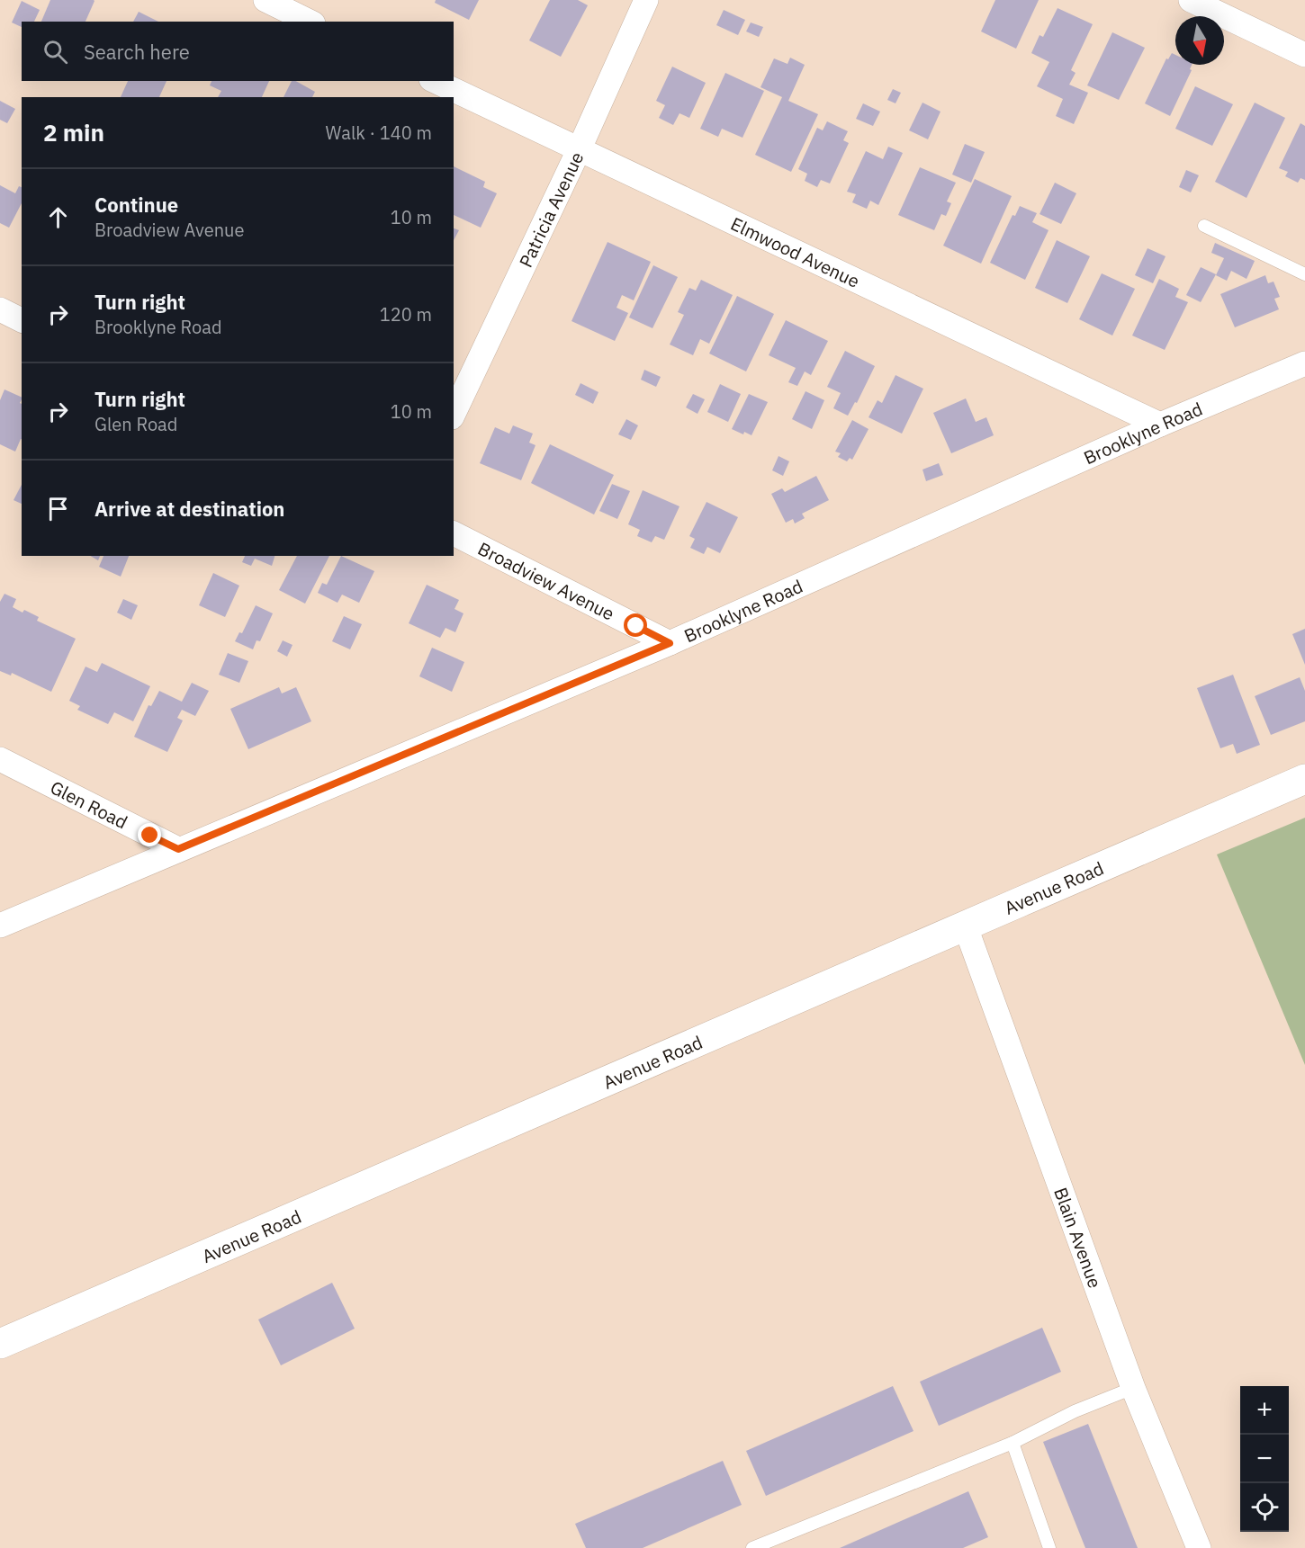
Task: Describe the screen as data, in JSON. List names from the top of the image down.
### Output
{
  "streets": {
    "street": [
      "Patricia Avenue",
      "Elmwood Avenue",
      "Brooklyne Road",
      "Broadview Avenue",
      "Glen Road",
      "Avenue Road",
      "Blain Avenue"
    ]
  },
  "crossings": [
    ["Patricia Avenue", "Elmwood Avenue"],
    ["Elmwood Avenue", "Brooklyne Road"],
    ["Brooklyne Road", "Broadview Avenue"],
    ["Brooklyne Road", "Glen Road"],
    ["Avenue Road", "Blain Avenue"]
  ],
  "north": "bottom",
  "page": {
    "search": "Search here",
    "heading": ["2 min", "Walk · 140 m"],
    "list": [
      ["Continue", "Broadview Avenue", "10 m"],
      ["Turn right", "Brooklyne Road", "120 m"],
      ["Turn right", "Glen Road", "10 m"],
      "Arrive at destination"
    ],
    "map_buttons": ["+", "−"]
  }
}
